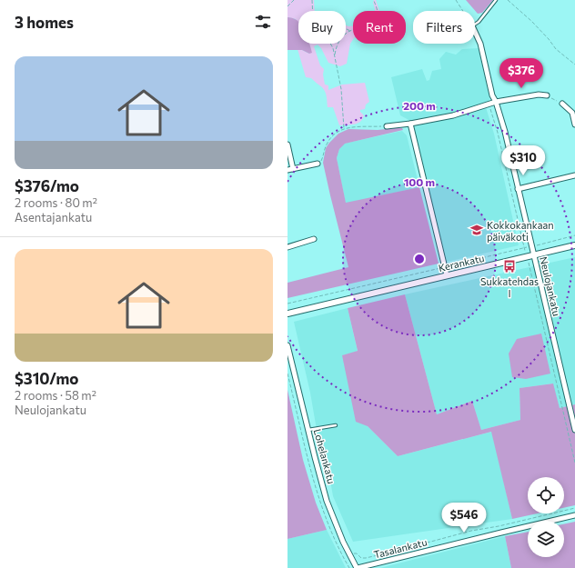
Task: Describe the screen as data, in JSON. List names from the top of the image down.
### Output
{
  "streets": {
    "street": [
      "Kerankatu",
      "Neulojankatu",
      "Lohelankatu",
      "Tasalankatu"
    ]
  },
  "crossings": [
    ["Kerankatu", "Neulojankatu"],
    ["Lohelankatu", "Tasalankatu"]
  ],
  "places": {
    "school or university": ["Kokkokankaan päiväkoti"],
    "bus stop": ["Sukkatehdas I"]
  },
  "page": {
    "heading": "3 homes",
    "chip": ["Buy", "Rent", "Filters"],
    "list": [
      {
        "name": "$376/mo",
        "note": "2 rooms · 80 m² · Asentajankatu"
      },
      {
        "name": "$310/mo",
        "note": "2 rooms · 58 m² · Neulojankatu"
      }
    ],
    "price": ["$376", "$310", "$546"]
  },
  "rings": ["200 m", "100 m"]
}
